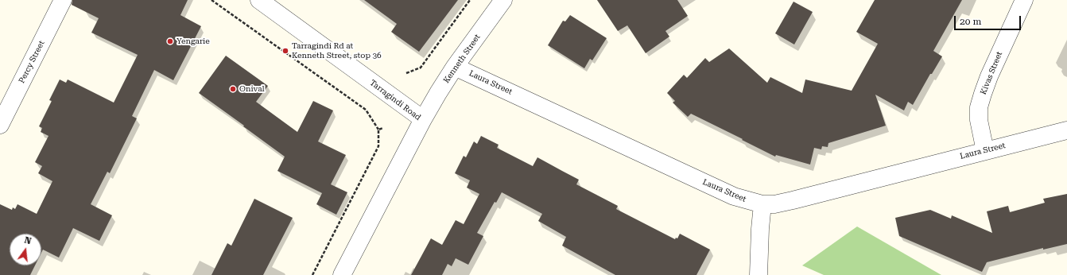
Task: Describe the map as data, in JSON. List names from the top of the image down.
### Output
{
  "streets": {
    "street": [
      "Kenneth Street",
      "Percy Street",
      "Kivas Street",
      "Laura Street",
      "Tarragindi Road"
    ]
  },
  "crossings": [
    ["Kenneth Street", "Laura Street"],
    ["Kenneth Street", "Tarragindi Road"],
    ["Kivas Street", "Laura Street"]
  ],
  "places": ["Yengarie", "Tarragindi Rd at Kenneth Street, stop 36", "Onival"],
  "scale_bar": "20 m",
  "north": "top"
}
